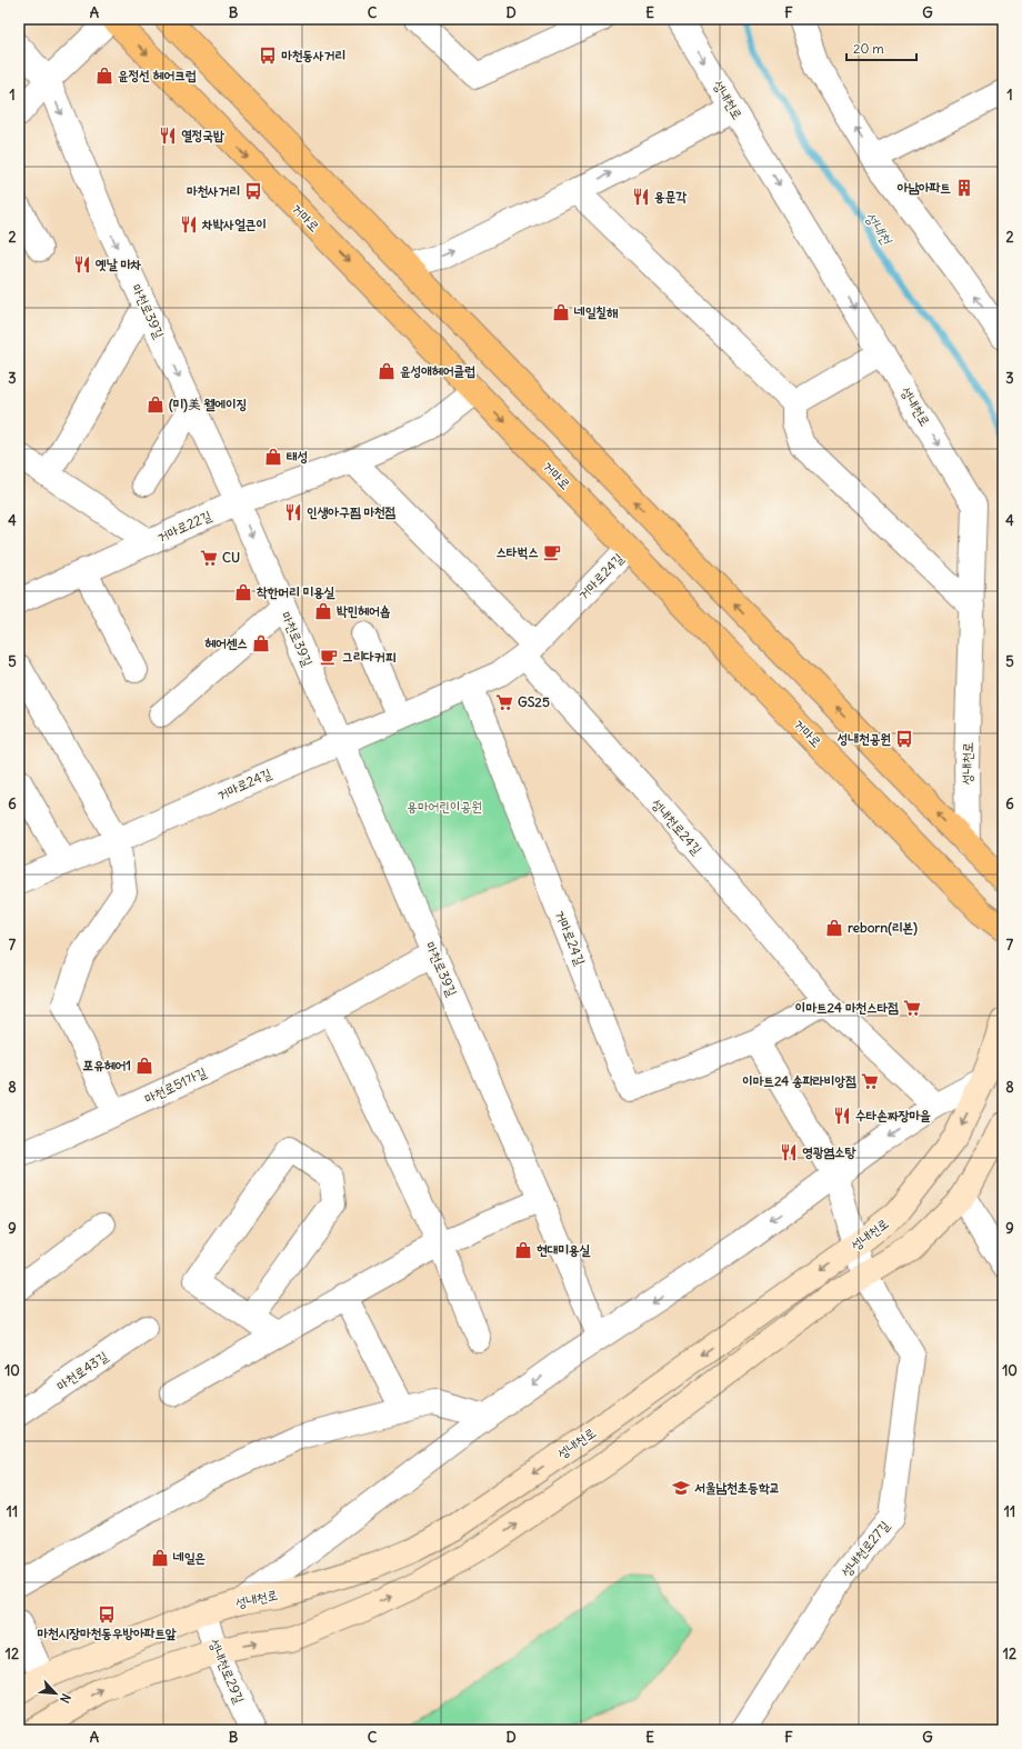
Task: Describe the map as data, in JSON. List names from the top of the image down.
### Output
{
  "streets": {
    "main road": ["거마로"],
    "street": [
      "성내천로",
      "마천로39길",
      "거마로22길",
      "거마로24길",
      "성내천로24길",
      "마천로51가길",
      "마천로43길",
      "성내천로27길",
      "성내천로29길"
    ]
  },
  "crossings": [
    ["성내천로", "성내천로27길"],
    ["성내천로", "성내천로29길"],
    ["거마로", "마천로39길"],
    ["거마로", "거마로22길"],
    ["거마로", "거마로24길"],
    ["마천로39길", "거마로22길"],
    ["마천로39길", "거마로24길"],
    ["마천로39길", "마천로51가길"],
    ["거마로22길", "성내천로24길"],
    ["거마로24길", "성내천로24길"]
  ],
  "water": ["성내천"],
  "parks": ["용마어린이공원"],
  "places": {
    "bus stop": [
      "마천동사거리",
      "마천사거리",
      "성내천공원",
      "마천시장마천동우방아파트앞"
    ],
    "shop": [
      "윤정선 헤어크럽",
      "네일칠해",
      "윤성애헤어클럽",
      "(미)美 웰에이징",
      "태성",
      "착한머리 미용실",
      "박민헤어숍",
      "헤어센스",
      "reborn(리본)",
      "포유헤어1",
      "현대미용실",
      "네일은"
    ],
    "restaurant": [
      "열정국밥",
      "용문각",
      "차박사얼큰이",
      "옛날 마차",
      "인생아구찜 마천점",
      "수타손짜장마을",
      "영광염소탕"
    ],
    "building": ["아남아파트"],
    "cafe": ["스타벅스", "그리다커피"],
    "supermarket": [
      "CU",
      "GS25",
      "이마트24 마천스타점",
      "이마트24 송파라비앙점"
    ],
    "school or university": ["서울남천초등학교"]
  },
  "scale_bar": "20 m",
  "north": "bottom right",
  "grid": {
    "columns": [
      "A",
      "B",
      "C",
      "D",
      "E",
      "F",
      "G"
    ],
    "rows": [
      "1",
      "2",
      "3",
      "4",
      "5",
      "6",
      "7",
      "8",
      "9",
      "10",
      "11",
      "12"
    ]
  }
}
